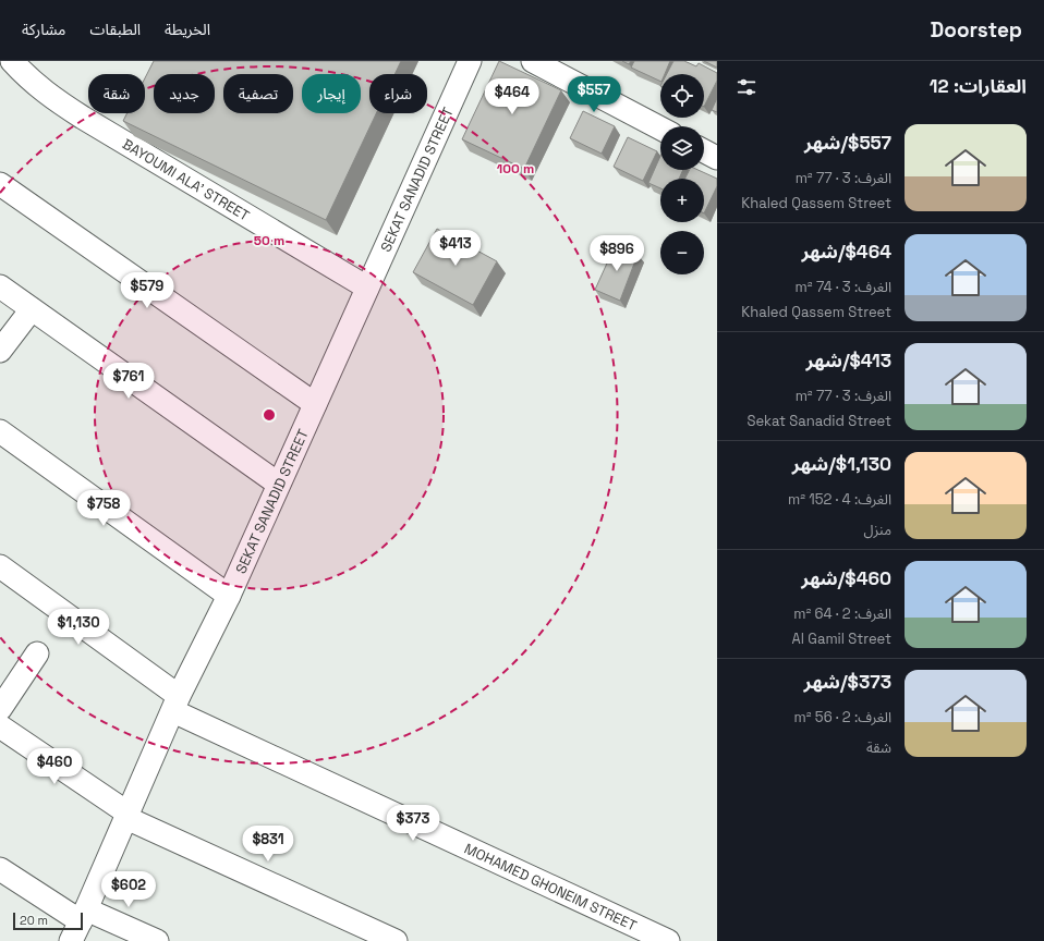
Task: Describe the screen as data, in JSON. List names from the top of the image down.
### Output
{
  "streets": {
    "street": ["BAYOUMI ALA' STREET", "SEKAT SANADID STREET", "MOHAMED GHONEIM STREET"]
  },
  "crossings": [
    ["BAYOUMI ALA' STREET", "SEKAT SANADID STREET"],
    ["SEKAT SANADID STREET", "MOHAMED GHONEIM STREET"]
  ],
  "scale_bar": "20 m",
  "page": {
    "header": "Doorstep",
    "nav": ["الخريطة", "الطبقات", "مشاركة"],
    "heading": "العقارات: 12",
    "map_buttons": ["+", "−"],
    "chip": [
      "شراء",
      "إيجار",
      "تصفية",
      "جديد",
      "شقة"
    ],
    "price": [
      "$557",
      "$464",
      "$413",
      "$896",
      "$579",
      "$761",
      "$758",
      "$1,130",
      "$460",
      "$373",
      "$831",
      "$602"
    ],
    "list": [
      {
        "name": "$557/شهر",
        "note": "الغرف: 3 · 77 m² · Khaled Qassem Street"
      },
      {
        "name": "$464/شهر",
        "note": "الغرف: 3 · 74 m² · Khaled Qassem Street"
      },
      {
        "name": "$413/شهر",
        "note": "الغرف: 3 · 77 m² · Sekat Sanadid Street"
      },
      {
        "name": "$1,130/شهر",
        "note": "الغرف: 4 · 152 m² · منزل"
      },
      {
        "name": "$460/شهر",
        "note": "الغرف: 2 · 64 m² · Al Gamil Street"
      },
      {
        "name": "$373/شهر",
        "note": "الغرف: 2 · 56 m² · شقة"
      }
    ],
    "scale": "20 m"
  },
  "rings": ["100 m", "50 m"]
}
